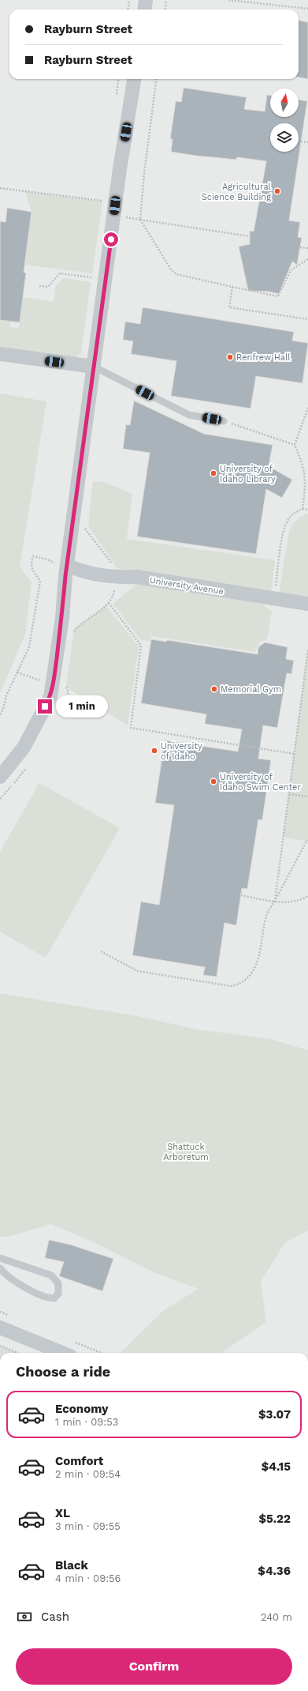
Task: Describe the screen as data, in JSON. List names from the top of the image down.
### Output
{
  "streets": {
    "street": ["University Avenue"]
  },
  "parks": ["Shattuck Arboretum"],
  "places": [
    "Agricultural Science Building",
    "Renfrew Hall",
    "University of Idaho Library",
    "Memorial Gym",
    "University of Idaho",
    "University of Idaho Swim Center"
  ],
  "north": "top",
  "page": {
    "banner": ["Rayburn Street", "Rayburn Street"],
    "bubble": "1 min",
    "heading": "Choose a ride",
    "list": [
      {
        "name": "Economy",
        "note": "1 min · 09:53",
        "value": "$3.07"
      },
      {
        "name": "Comfort",
        "note": "2 min · 09:54",
        "value": "$4.15"
      },
      {
        "name": "XL",
        "note": "3 min · 09:55",
        "value": "$5.22"
      },
      {
        "name": "Black",
        "note": "4 min · 09:56",
        "value": "$4.36"
      }
    ],
    "pay": ["Cash", "240 m"],
    "buttons": "Confirm"
  }
}
